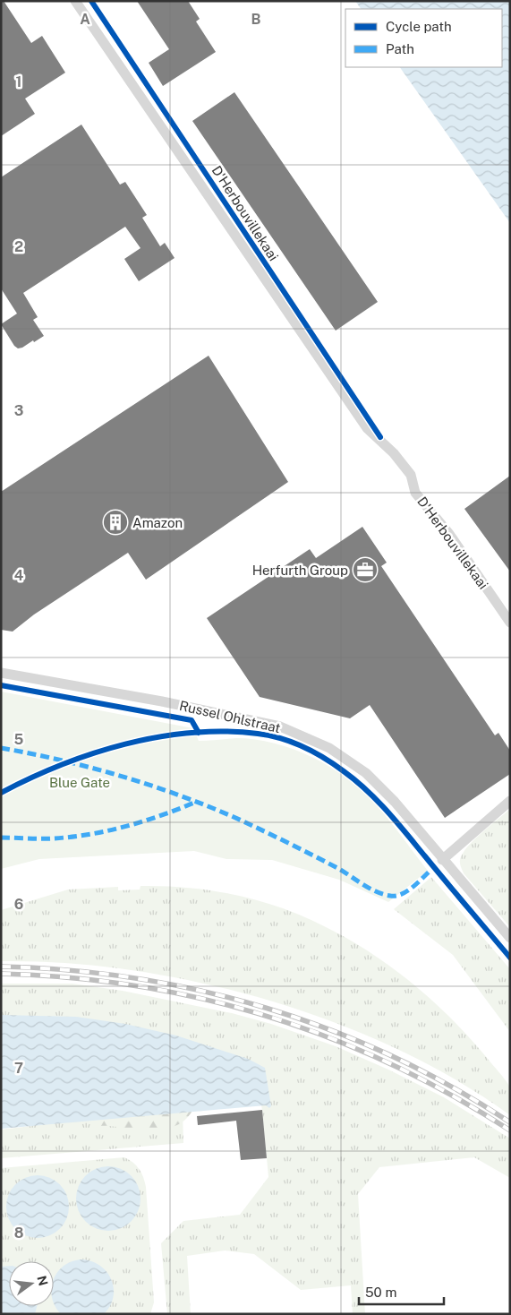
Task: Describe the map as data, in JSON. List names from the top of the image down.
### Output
{
  "streets": {
    "street": ["D'Herbouvillekaai", "Russel Ohlstraat"]
  },
  "parks": ["Blue Gate"],
  "places": {
    "building": ["Amazon"],
    "office": ["Herfurth Group"]
  },
  "legend": ["Cycle path", "Path"],
  "scale_bar": "50 m",
  "north": "right",
  "grid": {
    "columns": ["A", "B"],
    "rows": [
      "1",
      "2",
      "3",
      "4",
      "5",
      "6",
      "7",
      "8"
    ]
  }
}
